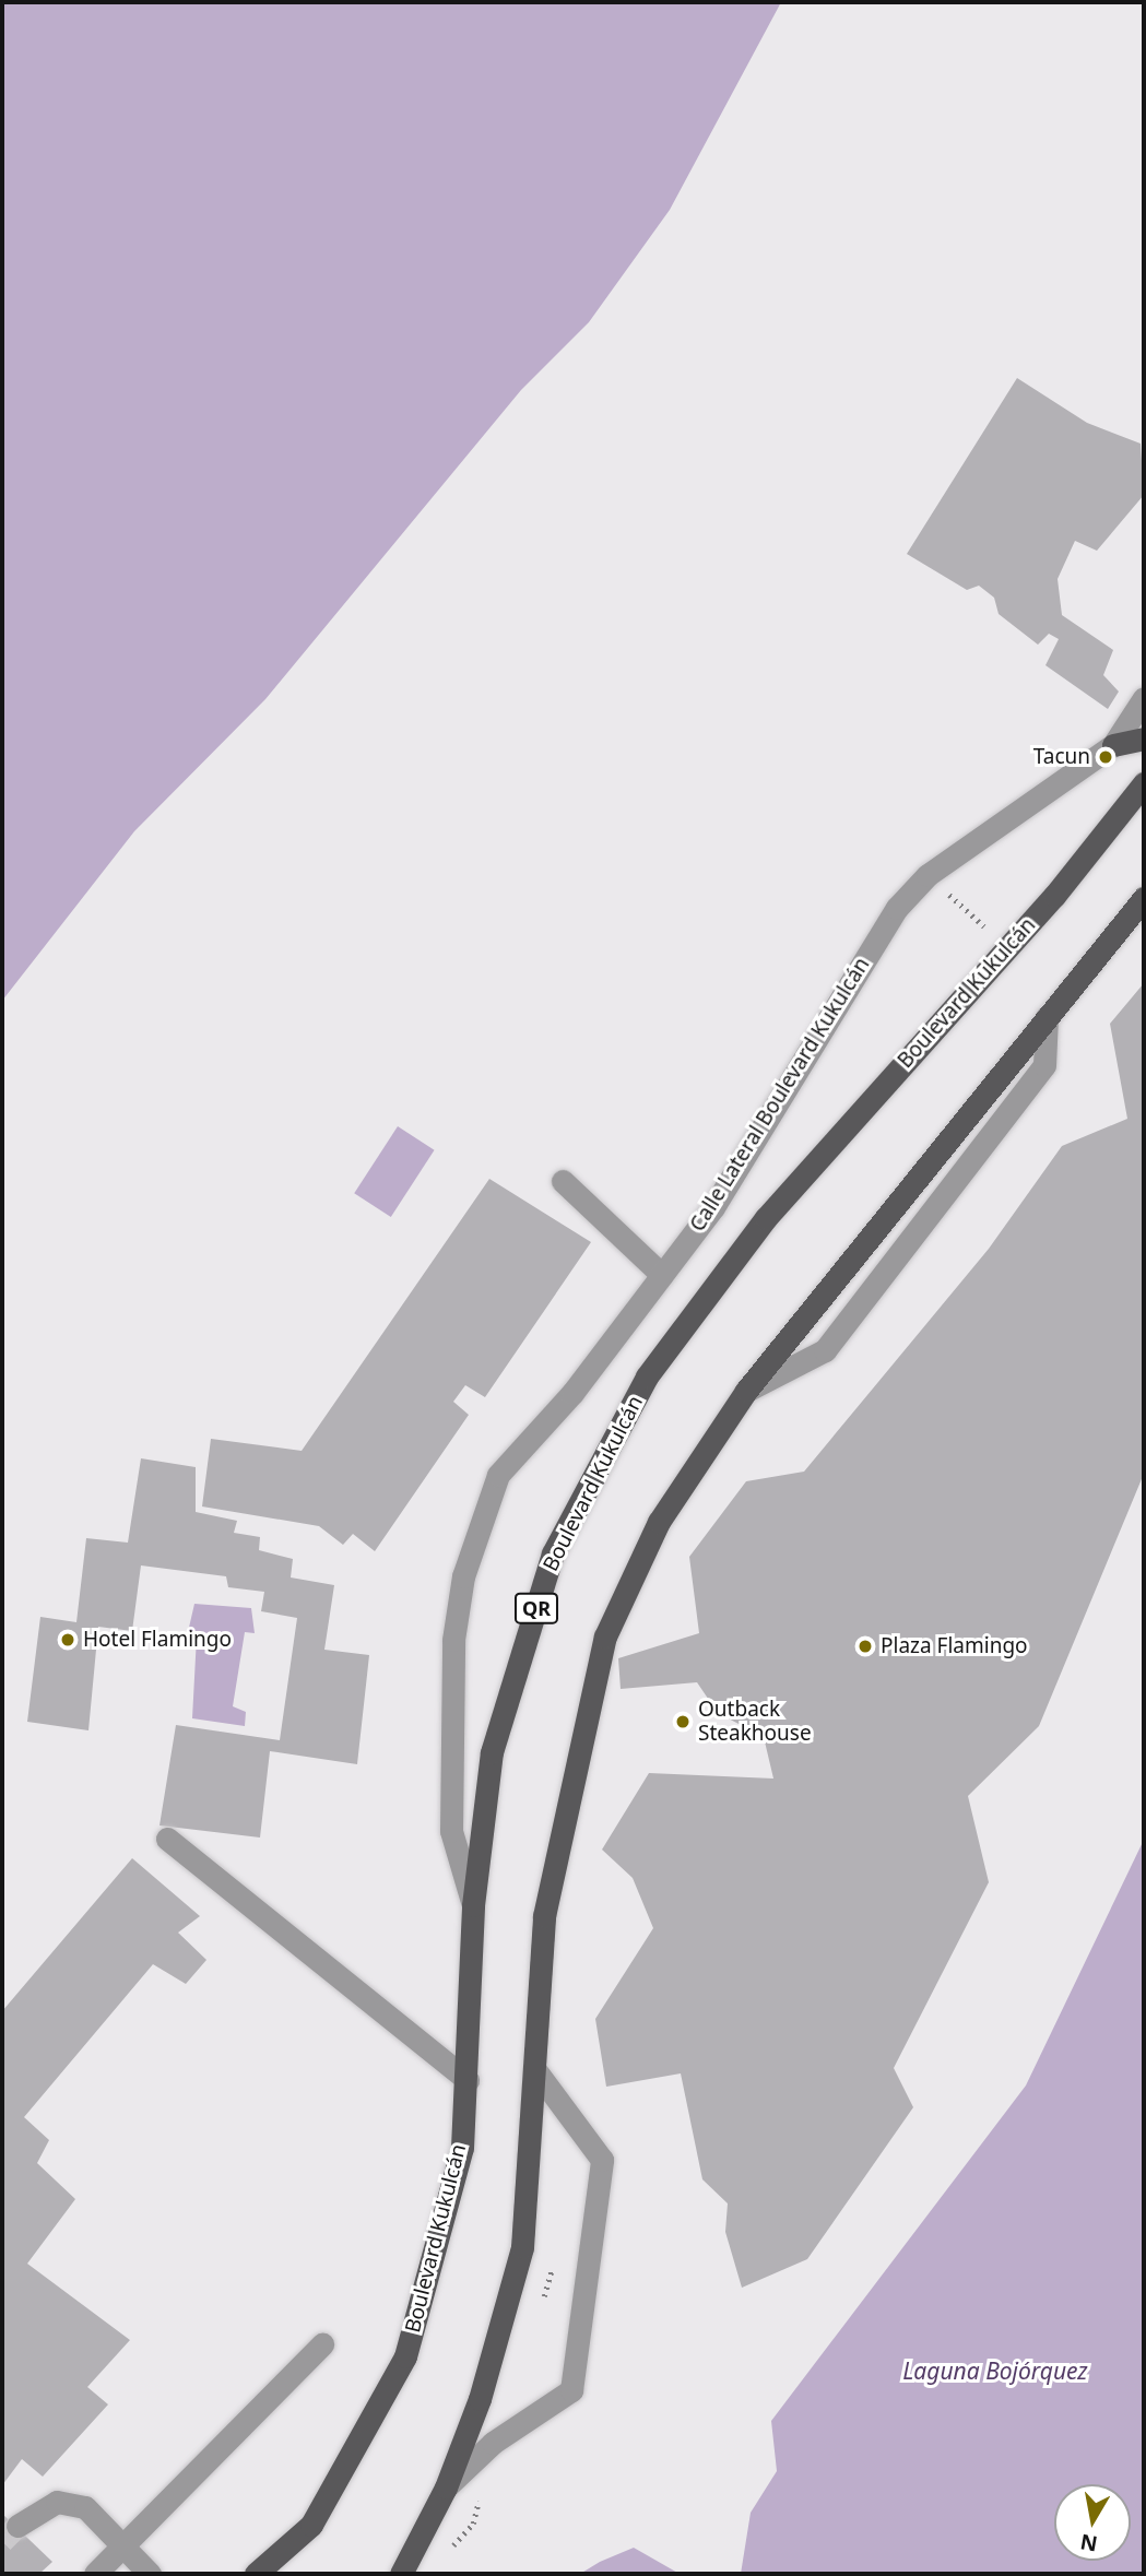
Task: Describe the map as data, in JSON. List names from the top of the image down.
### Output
{
  "streets": {
    "main road": ["Boulevard Kukulcán", "QR"],
    "street": ["Calle Lateral Boulevard Kukulcán"]
  },
  "crossings": [
    ["Boulevard Kukulcán", "Calle Lateral Boulevard Kukulcán"]
  ],
  "water": ["Laguna Bojórquez"],
  "places": [
    "Tacun",
    "Hotel Flamingo",
    "Plaza Flamingo",
    "Outback Steakhouse"
  ],
  "north": "bottom"
}
